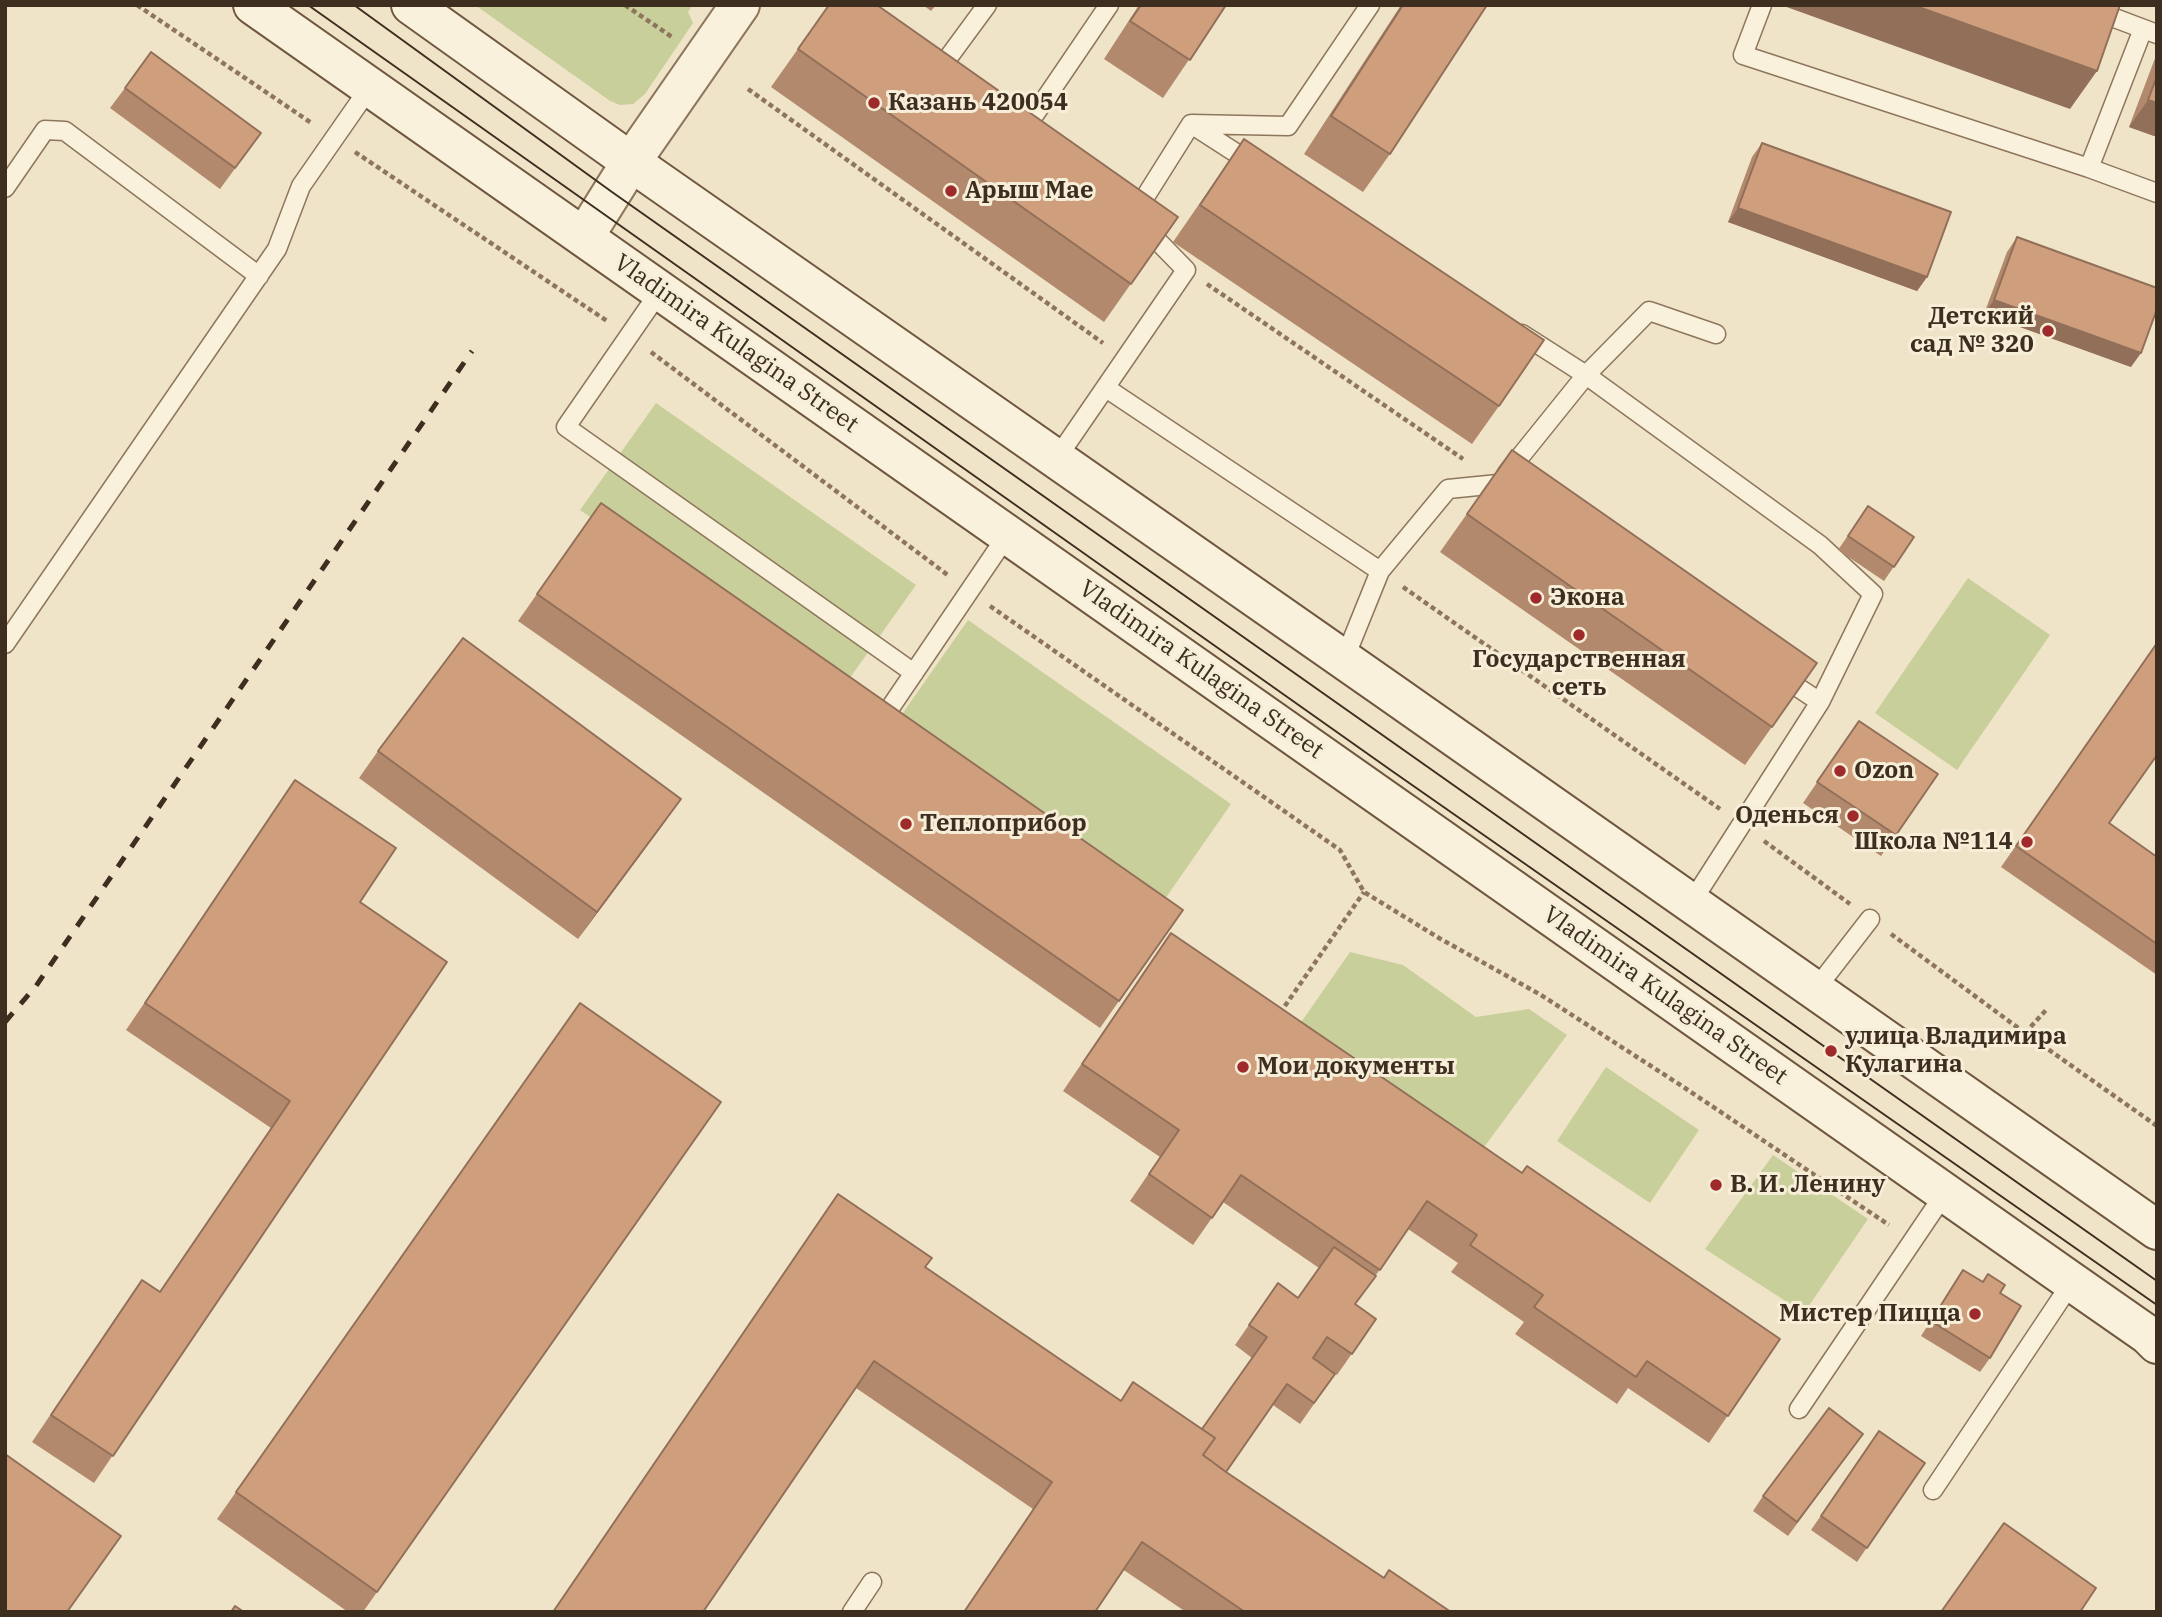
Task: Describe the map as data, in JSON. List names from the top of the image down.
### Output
{
  "streets": {
    "main road": ["Vladimira Kulagina Street"]
  },
  "places": [
    "Казань 420054",
    "Арыш Мае",
    "Детский сад № 320",
    "Экона",
    "Государственная сеть",
    "Ozon",
    "Оденься",
    "Теплоприбор",
    "Школа №114",
    "улица Владимира Кулагина",
    "Мои документы",
    "В. И. Ленину",
    "Мистер Пицца"
  ]
}
